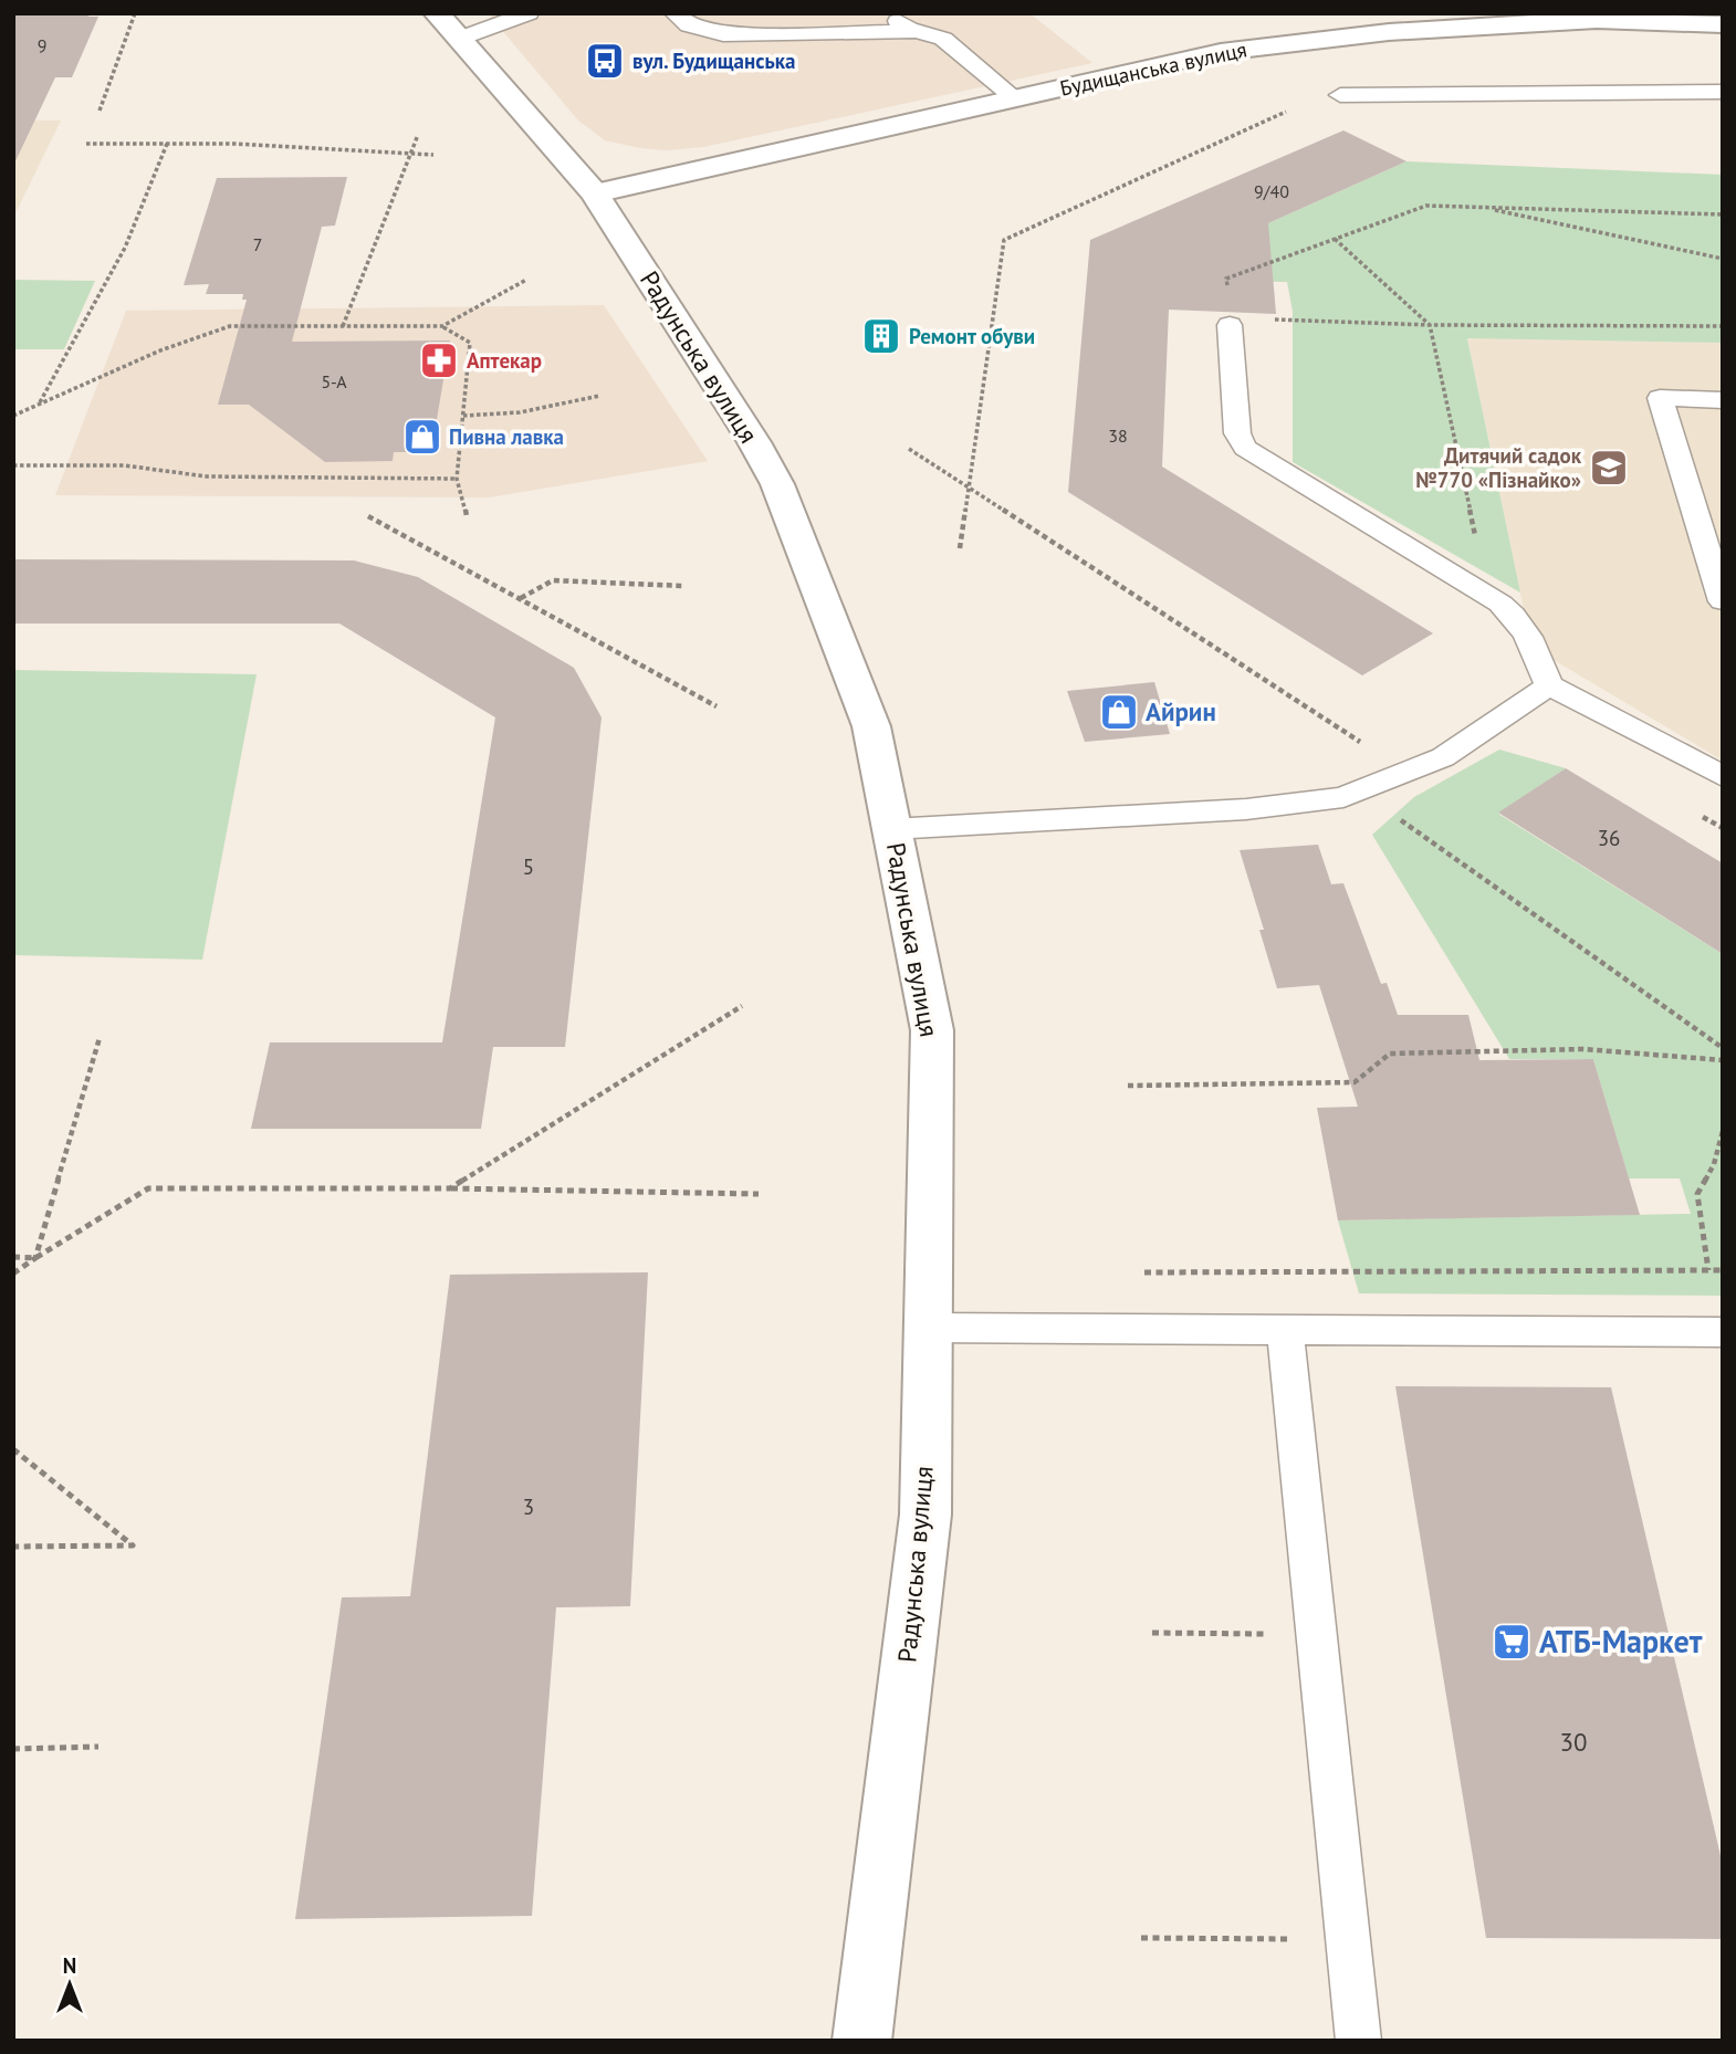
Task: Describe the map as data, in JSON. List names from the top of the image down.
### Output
{
  "streets": {
    "main road": ["Будищанська вулиця", "Радунська вулиця"]
  },
  "crossings": [
    ["Будищанська вулиця", "Радунська вулиця"]
  ],
  "places": {
    "bus stop": ["вул. Будищанська"],
    "building": ["Ремонт обуви"],
    "pharmacy": ["Аптекар"],
    "shop": ["Пивна лавка", "Айрин"],
    "school or university": ["Дитячий садок №770 «Пізнайко»"],
    "supermarket": ["АТБ-Маркет"]
  },
  "house_numbers": [
    "9",
    "9/40",
    "7",
    "5-А",
    "38",
    "36",
    "5",
    "3",
    "30"
  ],
  "north": "top"
}
